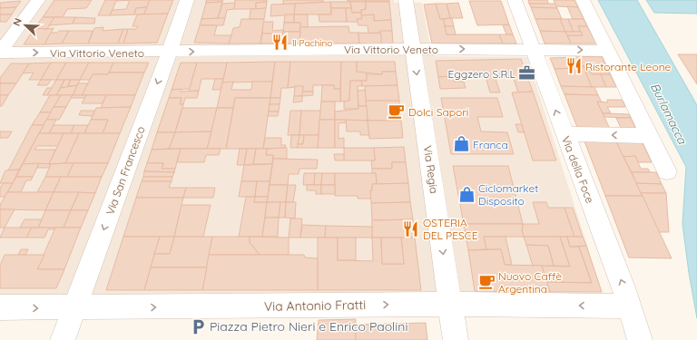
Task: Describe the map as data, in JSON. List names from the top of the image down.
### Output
{
  "streets": {
    "street": [
      "Via Vittorio Veneto",
      "Via Regia",
      "Via della Foce",
      "Via San Francesco",
      "Via Antonio Fratti"
    ]
  },
  "crossings": [
    ["Via Vittorio Veneto", "Via Regia"],
    ["Via Vittorio Veneto", "Via della Foce"],
    ["Via Vittorio Veneto", "Via San Francesco"],
    ["Via Regia", "Via Antonio Fratti"],
    ["Via della Foce", "Via Antonio Fratti"],
    ["Via San Francesco", "Via Antonio Fratti"]
  ],
  "one_way": ["Via Vittorio Veneto", "Via Regia", "Via San Francesco"],
  "water": ["Burlamacca"],
  "places": {
    "restaurant": ["Il Pachino", "Ristorante Leone", "OSTERIA DEL PESCE"],
    "office": ["Eggzero S.R.L"],
    "cafe": ["Dolci Sapori", "Nuovo Caffè Argentina"],
    "shop": ["Franca", "Ciclomarket Disposito"],
    "parking": ["Piazza Pietro Nieri e Enrico Paolini"]
  },
  "north": "top left"
}
